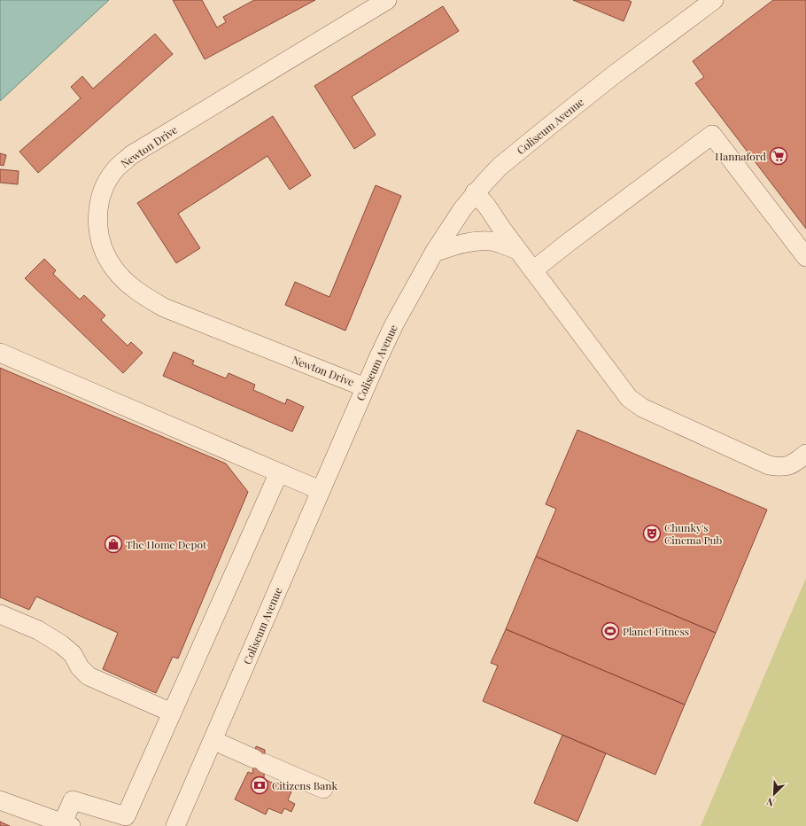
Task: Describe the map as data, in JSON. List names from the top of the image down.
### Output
{
  "streets": {
    "street": ["Coliseum Avenue", "Newton Drive"]
  },
  "crossings": [
    ["Coliseum Avenue", "Newton Drive"]
  ],
  "places": {
    "supermarket": ["Hannaford"],
    "theatre": ["Chunky's Cinema Pub"],
    "shop": ["The Home Depot"],
    "sports": ["Planet Fitness"],
    "bank": ["Citizens Bank"]
  },
  "north": "bottom left"
}
